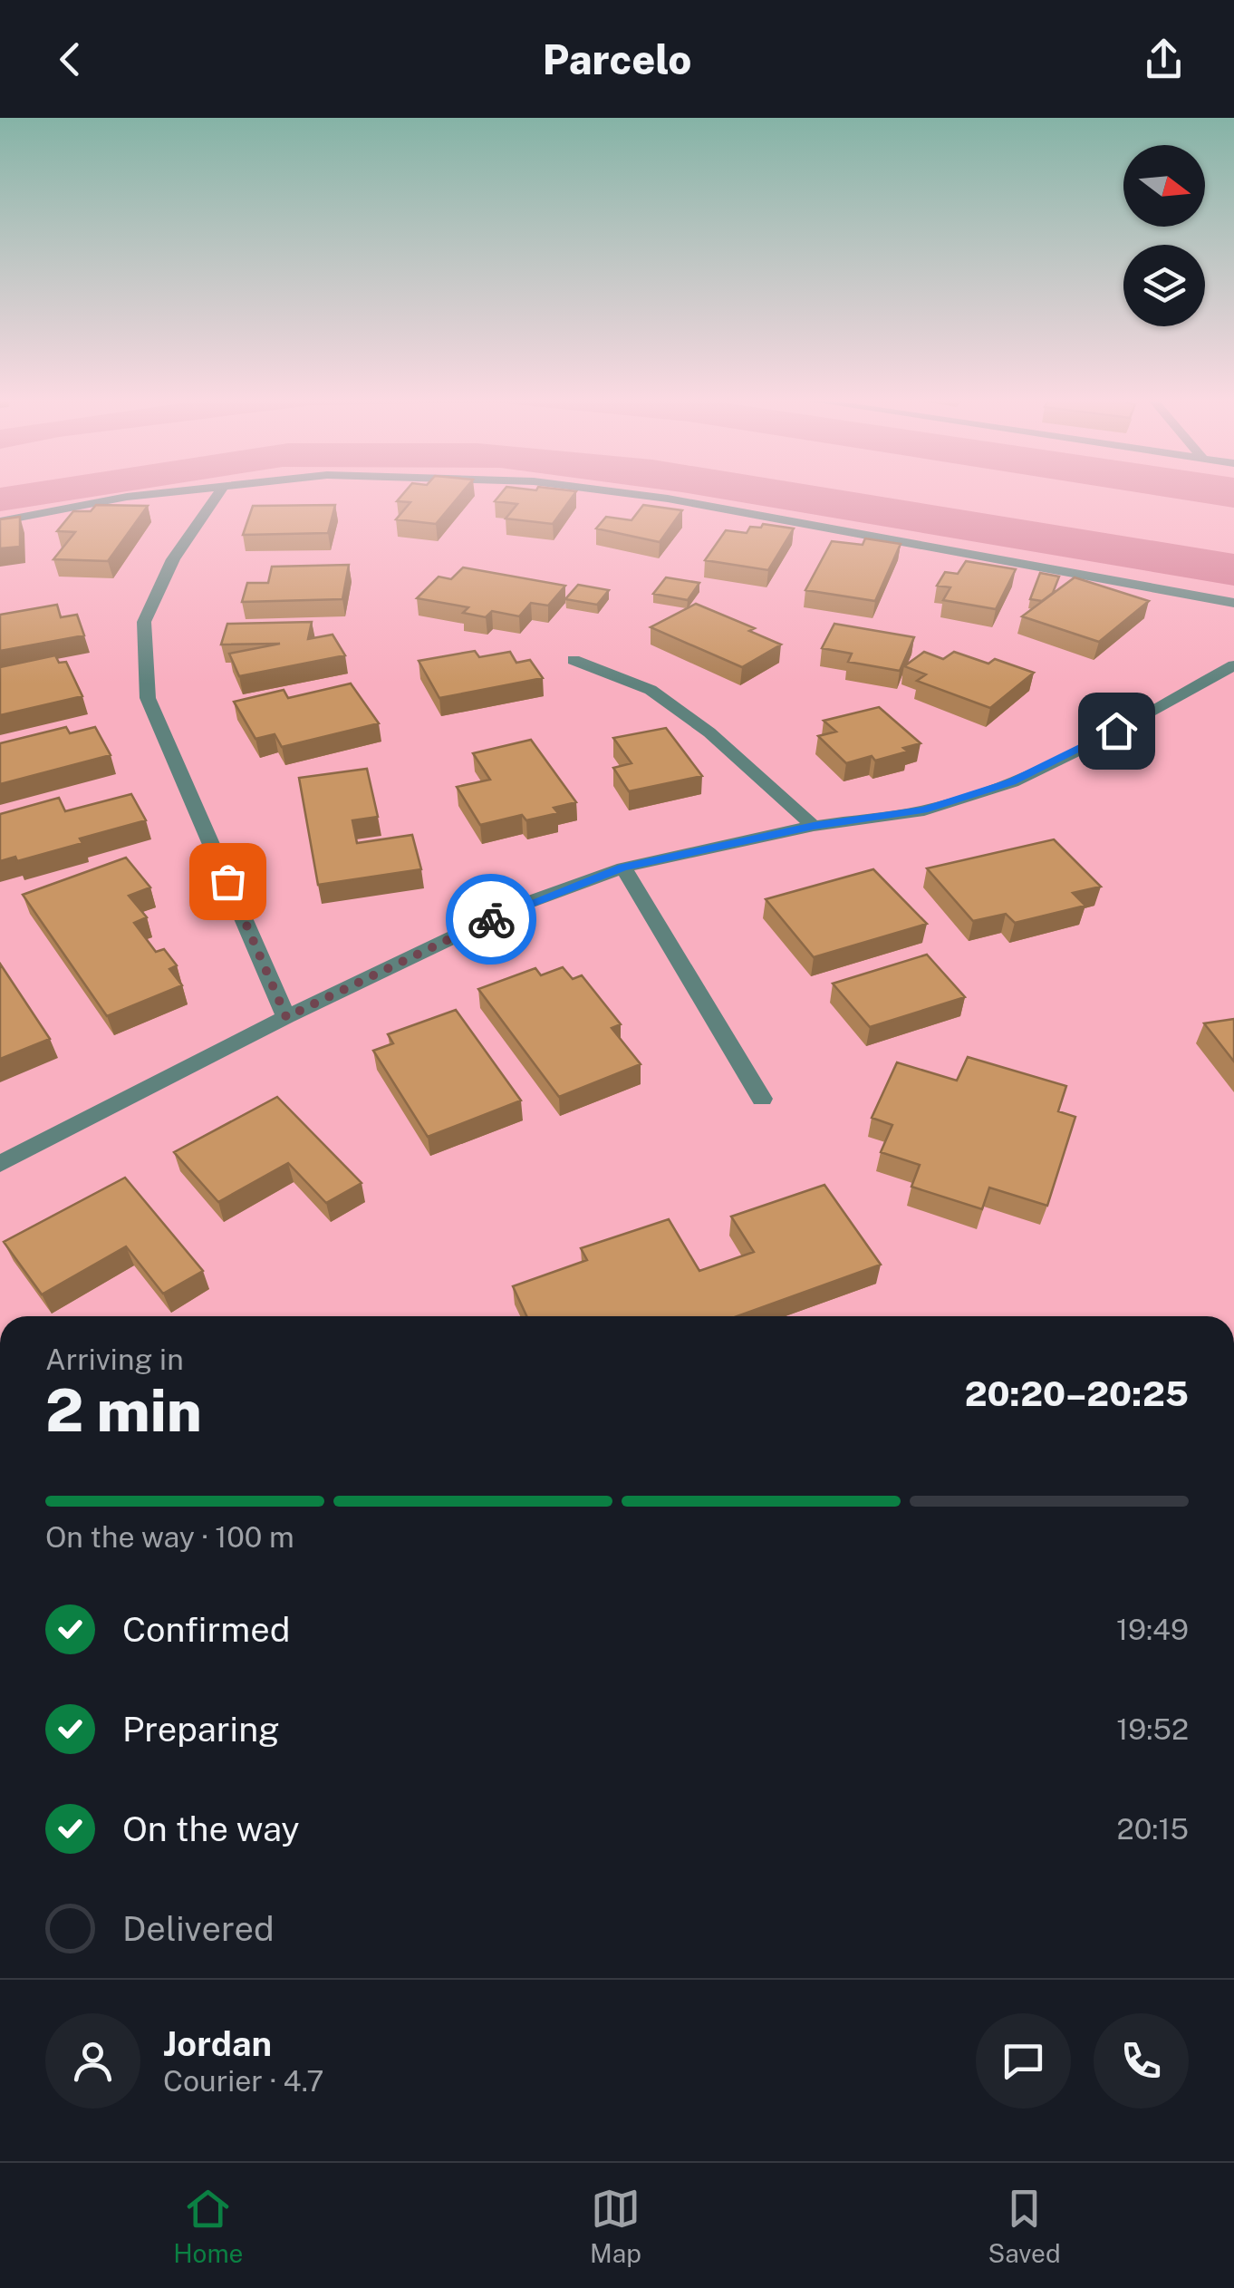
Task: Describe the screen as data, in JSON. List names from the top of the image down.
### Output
{
  "north": "right",
  "page": {
    "header": "Parcelo",
    "heading": ["2 min", "Arriving in", "20:20–20:25"],
    "panel": ["Jordan", "Courier · 4.7"],
    "bar": "On the way · 100 m",
    "list": [
      ["Confirmed", "19:49"],
      ["Preparing", "19:52"],
      ["On the way", "20:15"],
      "Delivered"
    ],
    "tabs": ["Home", "Map", "Saved"]
  }
}
